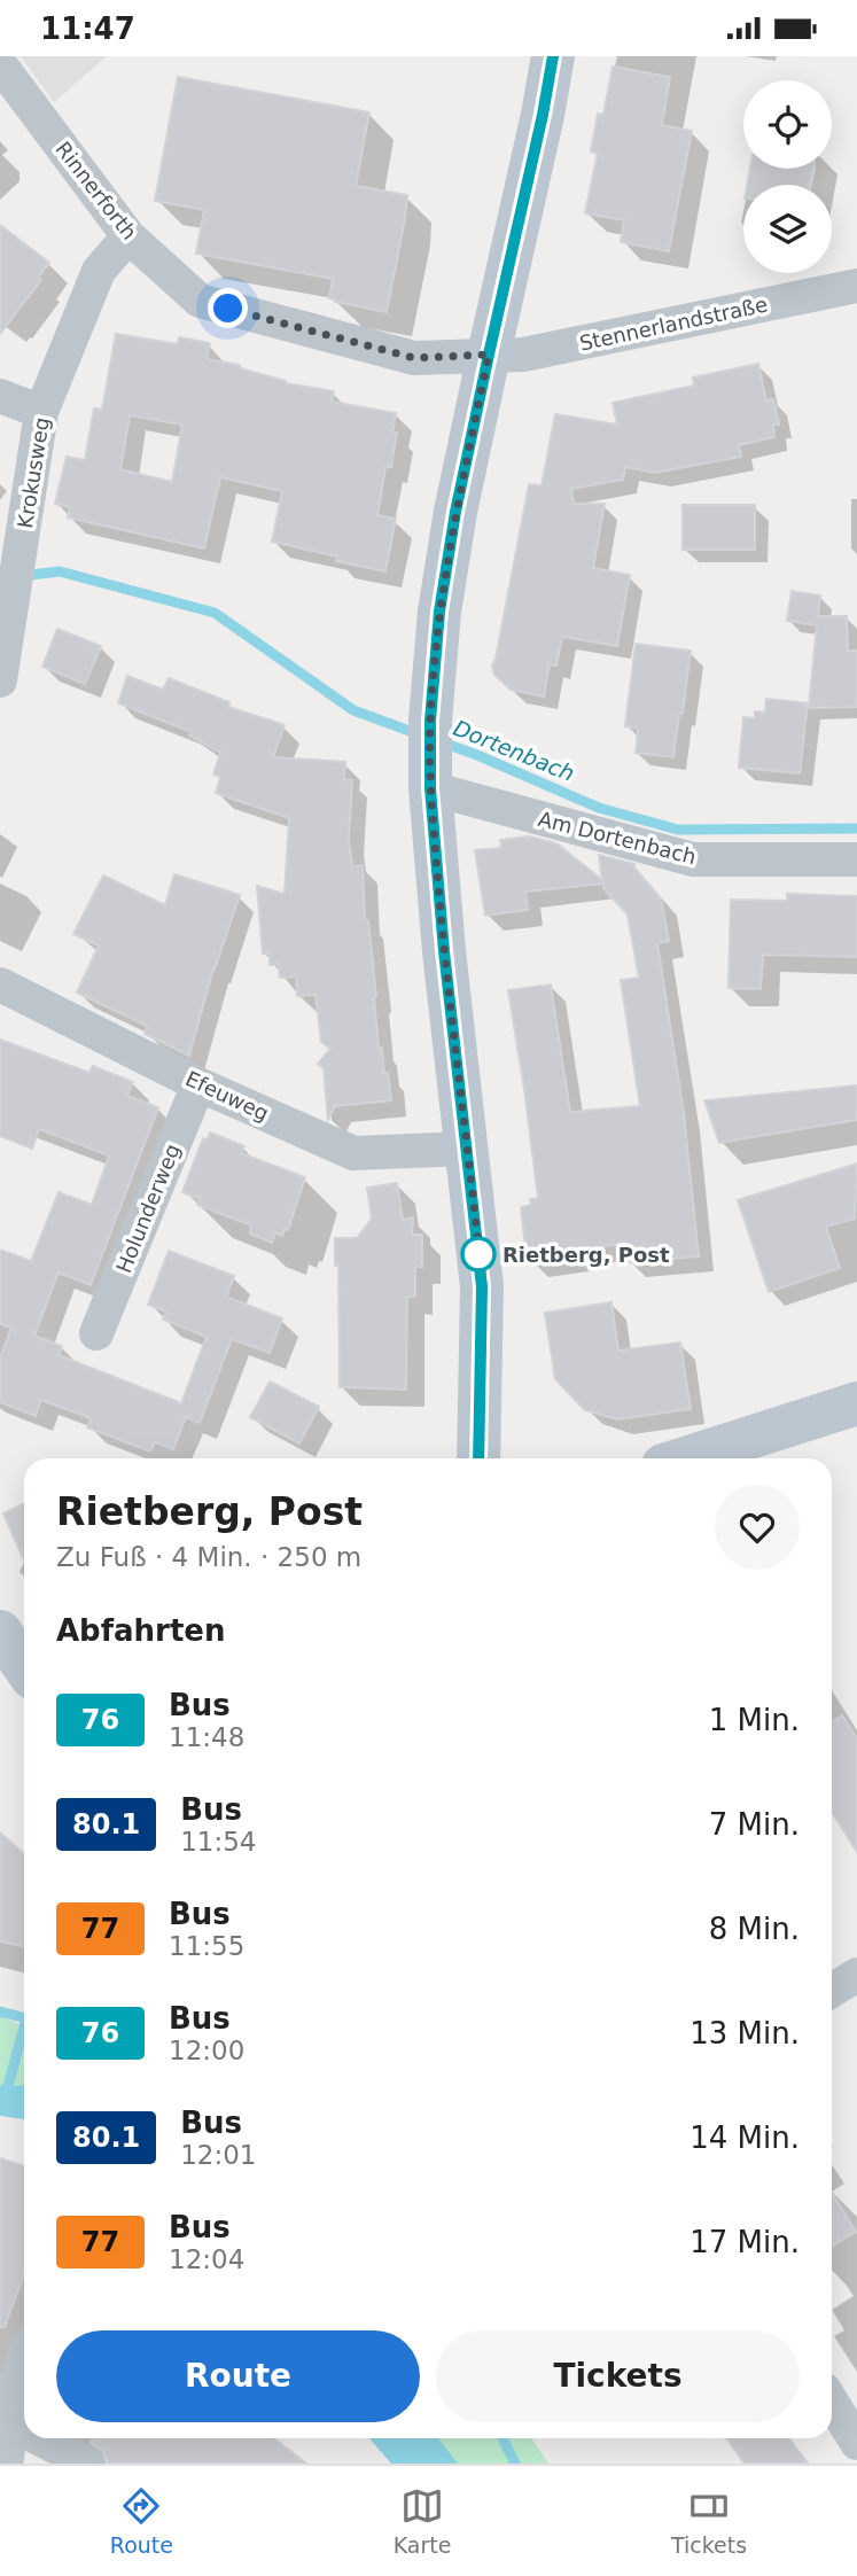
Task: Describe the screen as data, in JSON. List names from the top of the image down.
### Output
{
  "streets": {
    "street": [
      "Rinnerforth",
      "Stennerlandstraße",
      "Krokusweg",
      "Am Dortenbach",
      "Efeuweg",
      "Holunderweg"
    ]
  },
  "crossings": [
    ["Rinnerforth", "Stennerlandstraße"],
    ["Rinnerforth", "Krokusweg"],
    ["Efeuweg", "Holunderweg"]
  ],
  "water": ["Dortenbach"],
  "places": ["Rietberg, Post"],
  "lines": ["bus line 76"],
  "page": {
    "status": "11:47",
    "heading": [
      ["Rietberg, Post", "Zu Fuß · 4 Min. · 250 m"],
      "Abfahrten"
    ],
    "list": [
      {
        "mark": "76",
        "name": "Bus",
        "note": "11:48",
        "value": "1 Min."
      },
      {
        "mark": "80.1",
        "name": "Bus",
        "note": "11:54",
        "value": "7 Min."
      },
      {
        "mark": "77",
        "name": "Bus",
        "note": "11:55",
        "value": "8 Min."
      },
      {
        "mark": "76",
        "name": "Bus",
        "note": "12:00",
        "value": "13 Min."
      },
      {
        "mark": "80.1",
        "name": "Bus",
        "note": "12:01",
        "value": "14 Min."
      },
      {
        "mark": "77",
        "name": "Bus",
        "note": "12:04",
        "value": "17 Min."
      }
    ],
    "buttons": ["Route", "Tickets"],
    "tabs": ["Route", "Karte", "Tickets"]
  }
}
